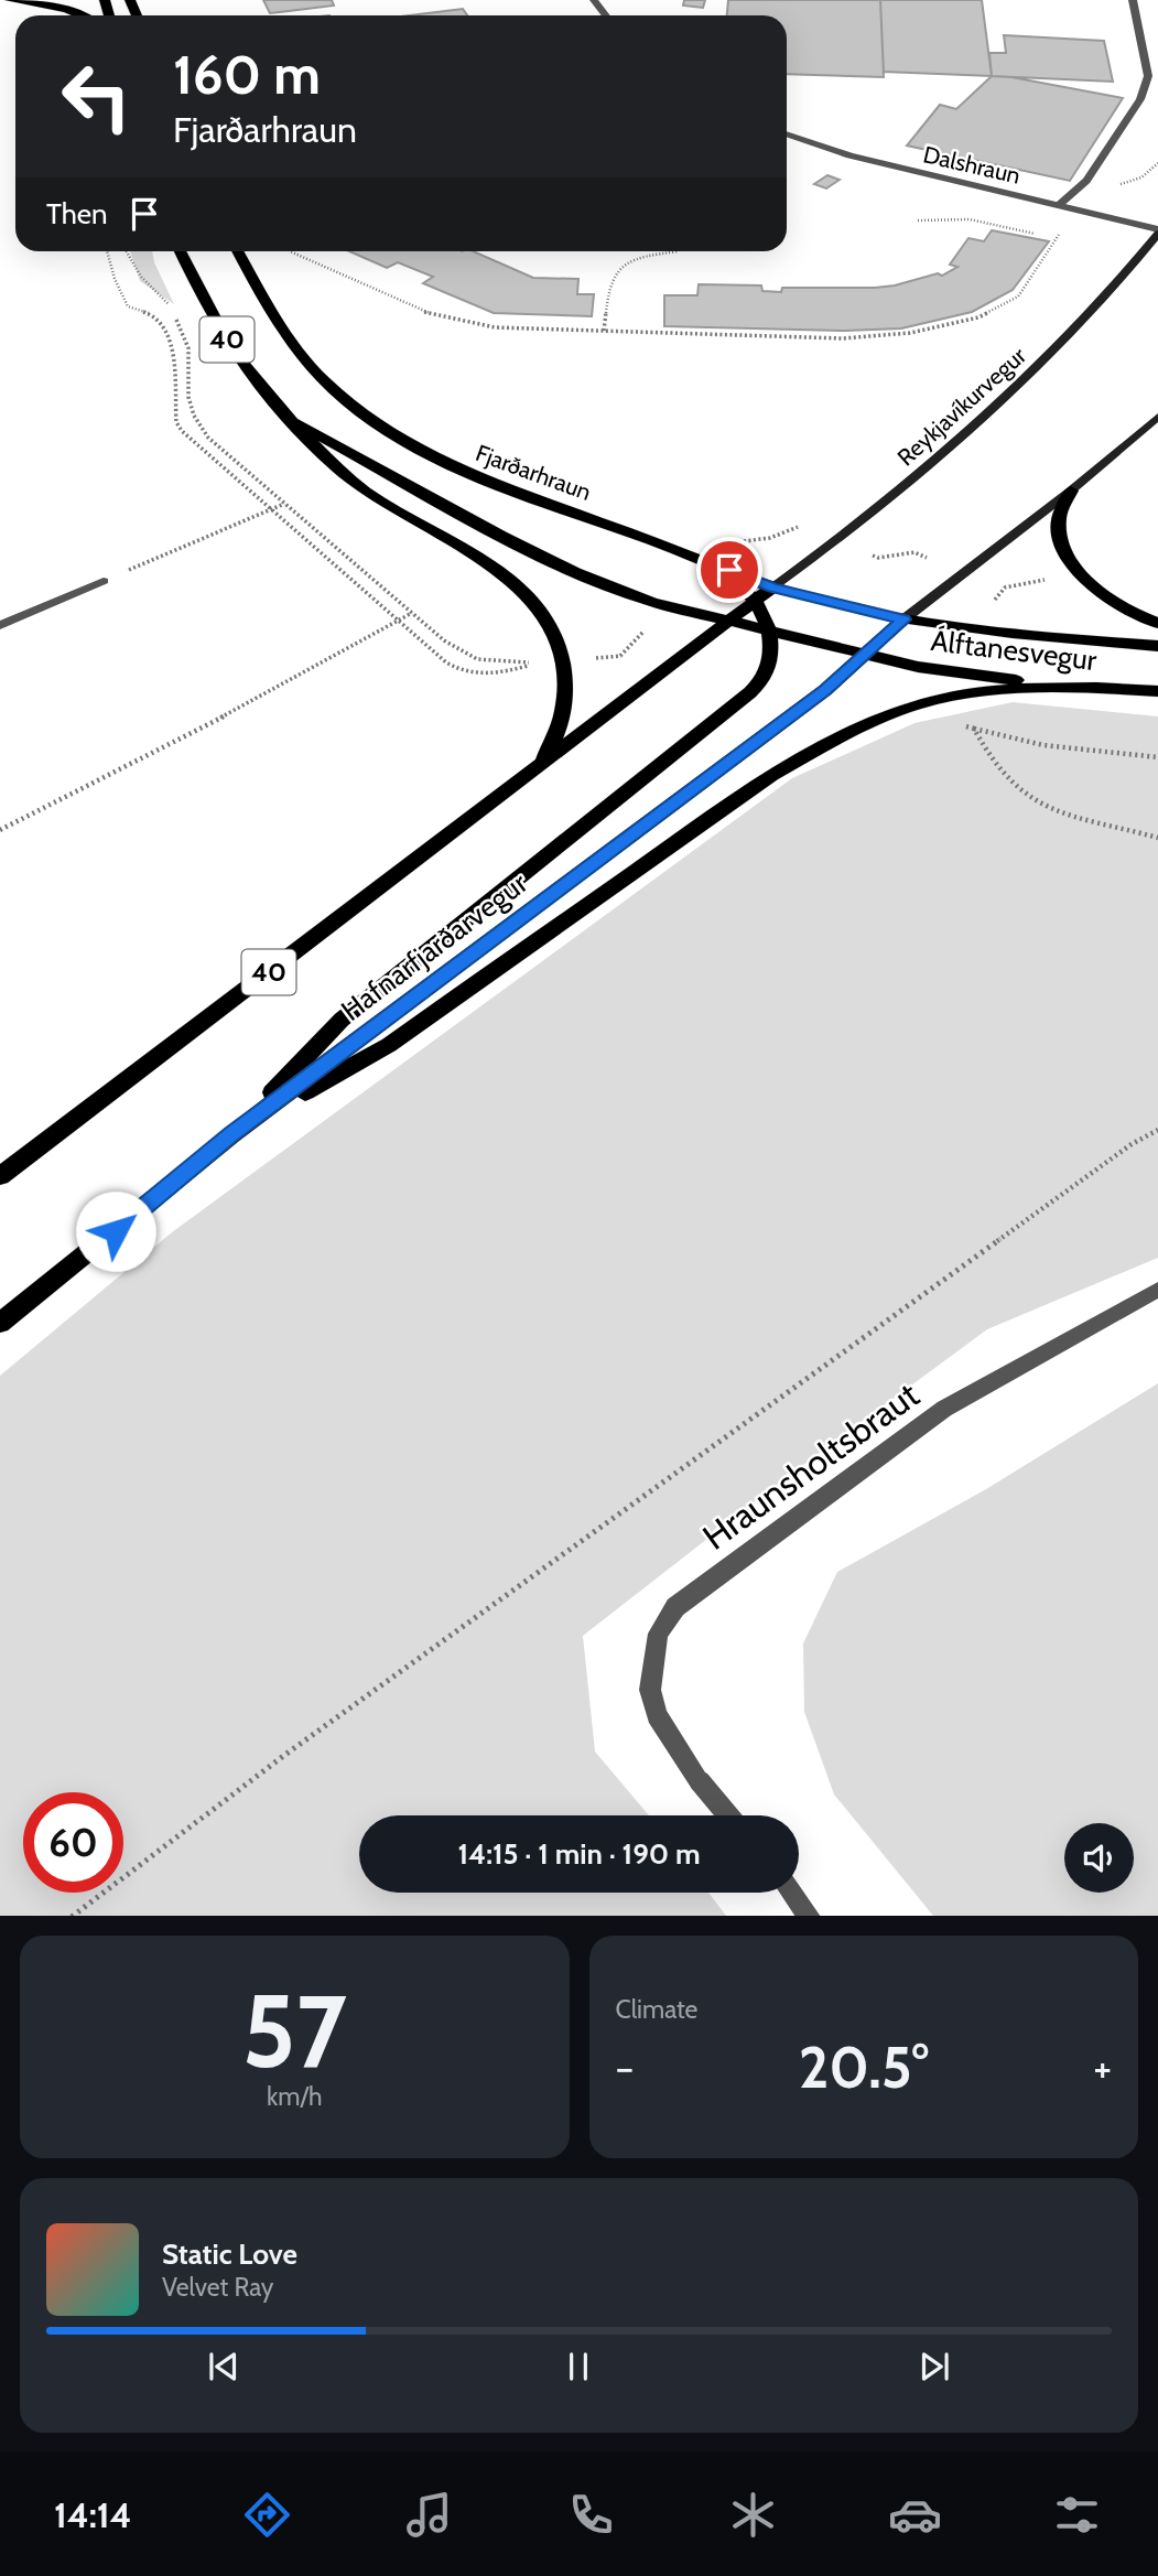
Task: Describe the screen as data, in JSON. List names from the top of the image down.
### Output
{
  "streets": {
    "main road": [
      "40",
      "Reykjavíkurvegur",
      "Fjarðarhraun",
      "Álftanesvegur",
      "Hafnarfjarðarvegur"
    ],
    "street": ["Dalshraun", "Hraunsholtsbraut"]
  },
  "crossings": [
    ["Dalshraun", "Reykjavíkurvegur"],
    ["40", "Reykjavíkurvegur"],
    ["40", "Fjarðarhraun"],
    ["40", "Álftanesvegur"],
    ["Reykjavíkurvegur", "Fjarðarhraun"],
    ["Fjarðarhraun", "Álftanesvegur"],
    ["Fjarðarhraun", "Hafnarfjarðarvegur"],
    ["Álftanesvegur", "Hafnarfjarðarvegur"]
  ],
  "page": {
    "turn": ["160 m", "Fjarðarhraun"],
    "then": "Then",
    "limit": "60",
    "trip": "14:15 · 1 min · 190 m",
    "tile": [
      ["57", "km/h"],
      "Climate"
    ],
    "heat": ["−", "20.5°", "+"],
    "song": ["Static Love", "Velvet Ray"],
    "tabs": "14:14"
  }
}
